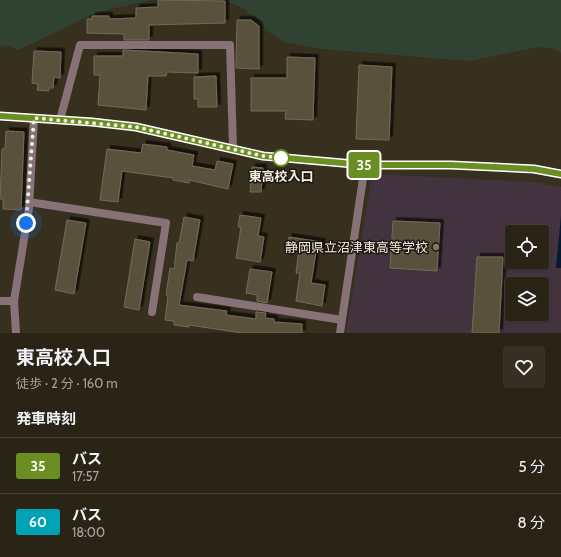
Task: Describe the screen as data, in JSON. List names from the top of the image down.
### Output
{
  "places": ["東高校入口", "静岡県立沼津東高等学校"],
  "lines": ["bus line 35"],
  "page": {
    "on_map": "35",
    "heading": [
      ["東高校入口", "徒歩 · 2 分 · 160 m"],
      "発車時刻"
    ],
    "list": [
      {
        "mark": "35",
        "name": "バス",
        "note": "17:57",
        "value": "5 分"
      },
      {
        "mark": "60",
        "name": "バス",
        "note": "18:00",
        "value": "8 分"
      }
    ]
  }
}
